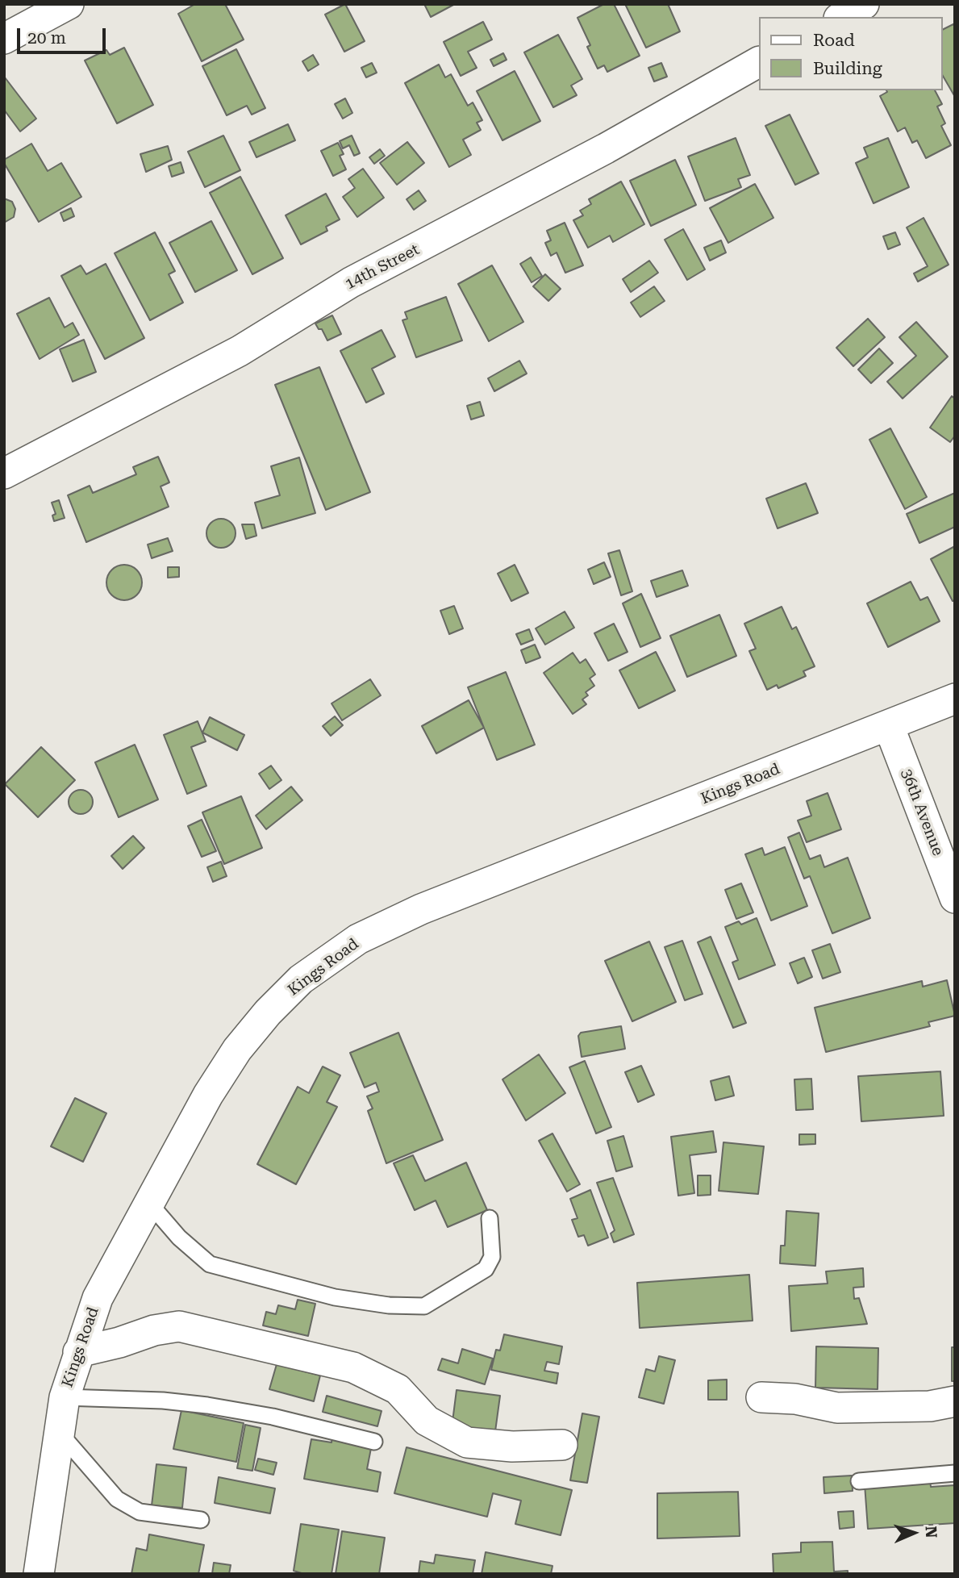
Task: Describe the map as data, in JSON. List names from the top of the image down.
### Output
{
  "streets": {
    "street": ["14th Street", "Kings Road", "36th Avenue"]
  },
  "crossings": [
    ["Kings Road", "36th Avenue"]
  ],
  "legend": ["Road", "Building"],
  "scale_bar": "20 m",
  "north": "right"
}
